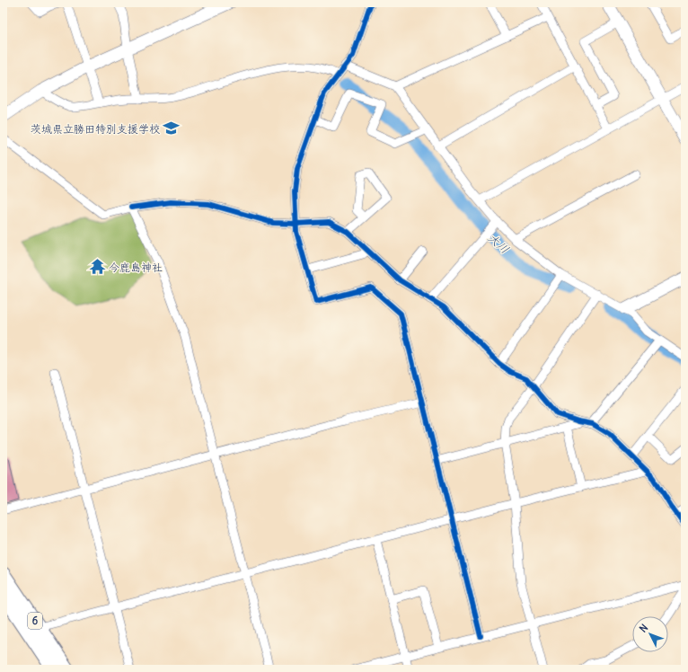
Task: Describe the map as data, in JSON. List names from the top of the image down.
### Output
{
  "streets": {
    "highway": ["6"]
  },
  "water": ["大川"],
  "places": {
    "school or university": ["茨城県立勝田特別支援学校"],
    "temple": ["今鹿島神社"]
  },
  "north": "top left"
}
